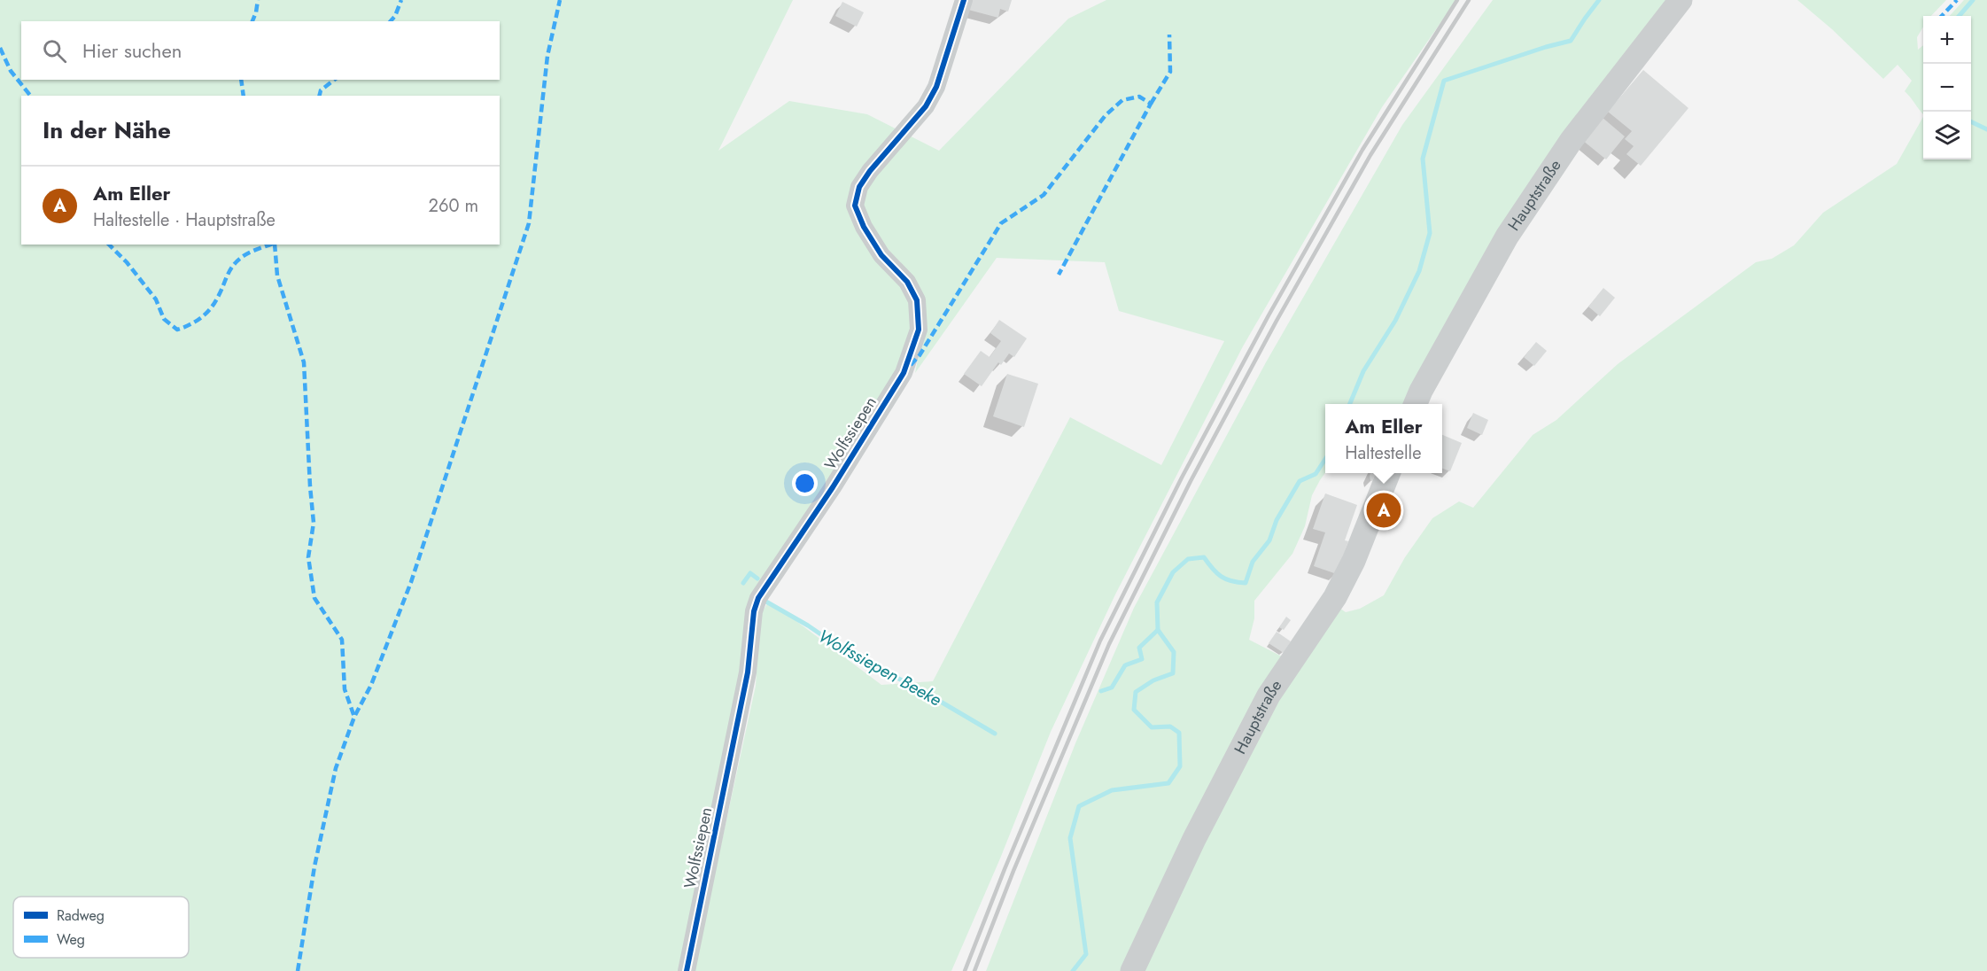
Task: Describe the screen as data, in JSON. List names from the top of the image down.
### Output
{
  "streets": {
    "main road": ["Hauptstraße"],
    "street": ["Wolfssiepen"]
  },
  "water": ["Wolfssiepen Beeke"],
  "legend": ["Radweg", "Weg"],
  "page": {
    "map_buttons": ["+", "−"],
    "search": "Hier suchen",
    "heading": "In der Nähe",
    "list": [
      {
        "mark": "A",
        "name": "Am Eller",
        "note": "Haltestelle · Hauptstraße",
        "value": "260 m"
      }
    ],
    "popup": ["Am Eller", "Haltestelle"],
    "pins": "A"
  }
}
